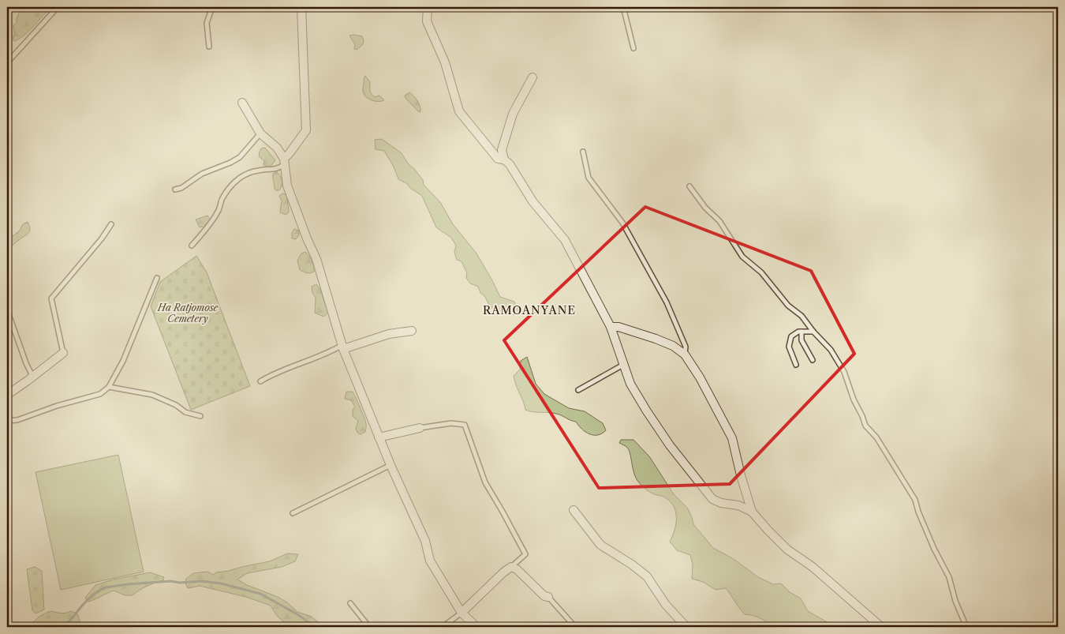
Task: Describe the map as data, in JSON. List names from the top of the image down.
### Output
{
  "districts": ["RAMOANYANE"],
  "parks": ["Ha Ratjomose Cemetery"]
}
